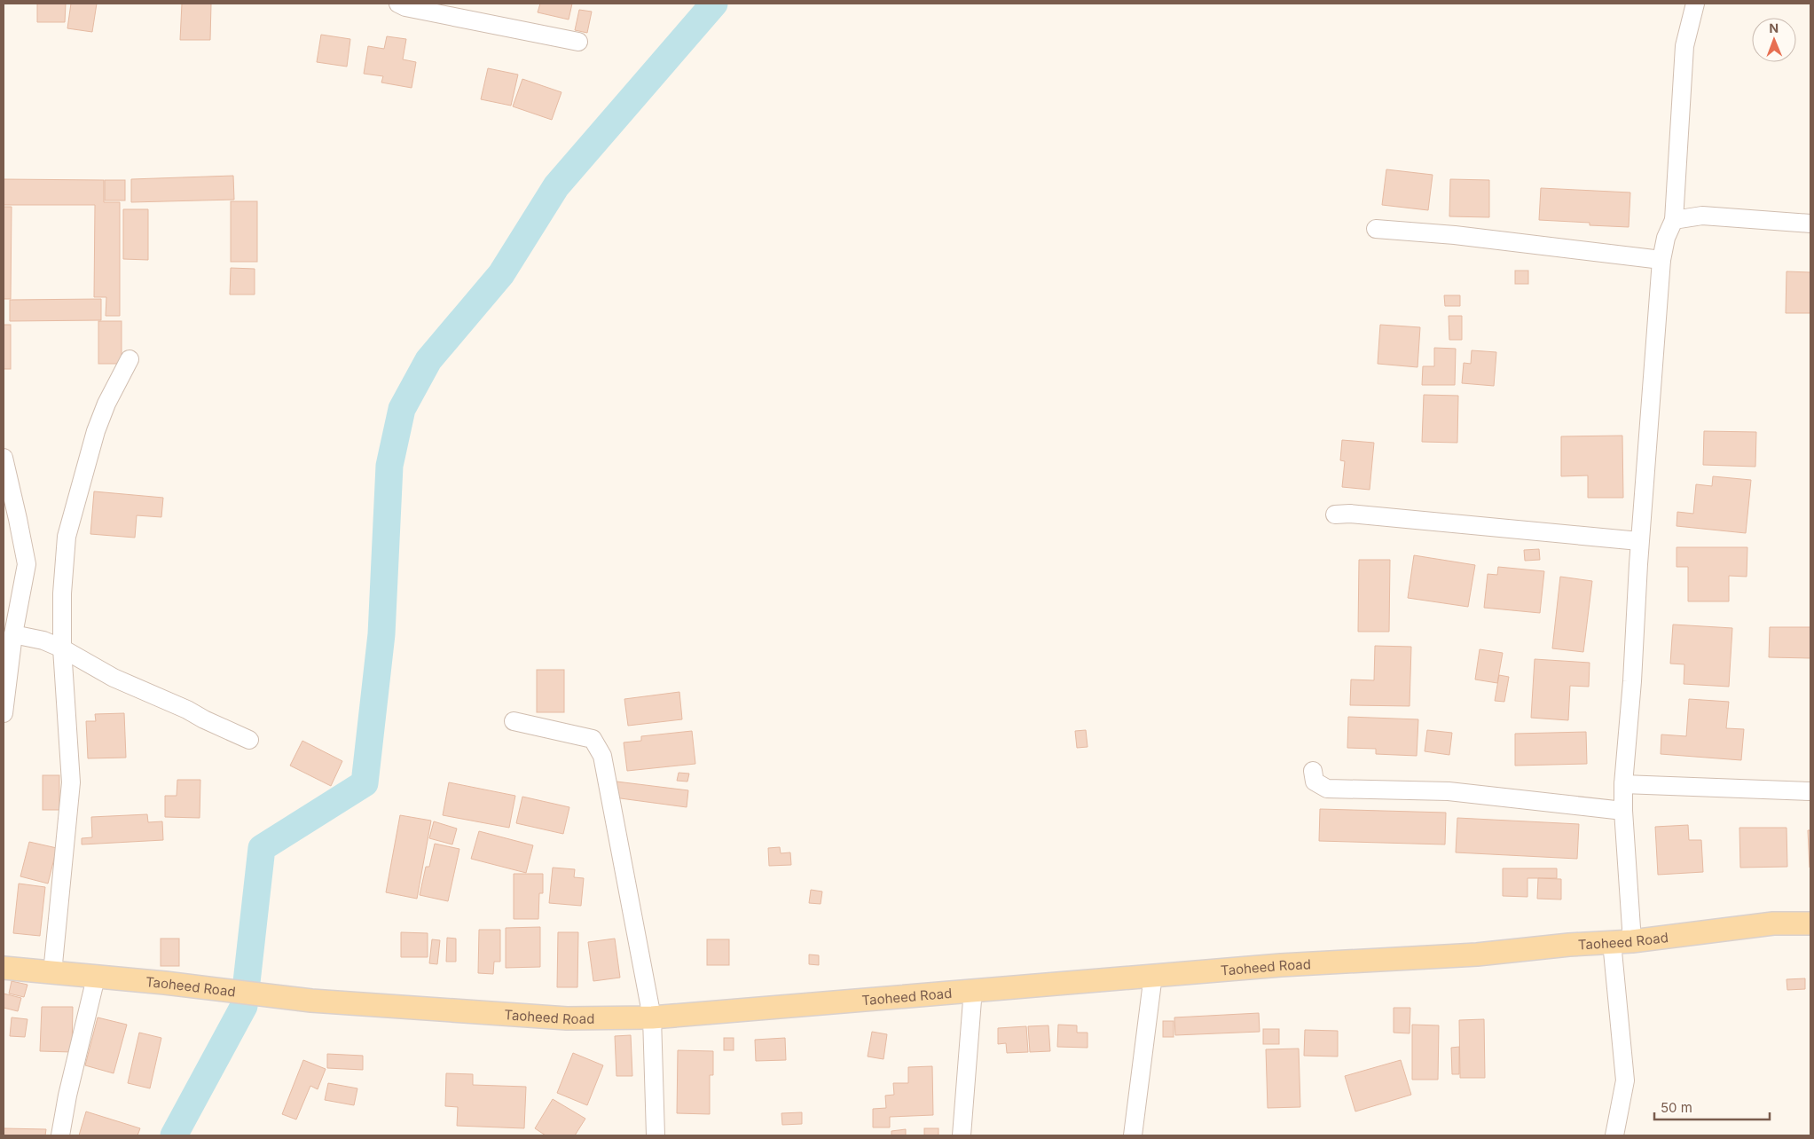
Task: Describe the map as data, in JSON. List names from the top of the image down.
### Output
{
  "streets": {
    "main road": ["Taoheed Road"]
  },
  "scale_bar": "50 m",
  "north": "top"
}
